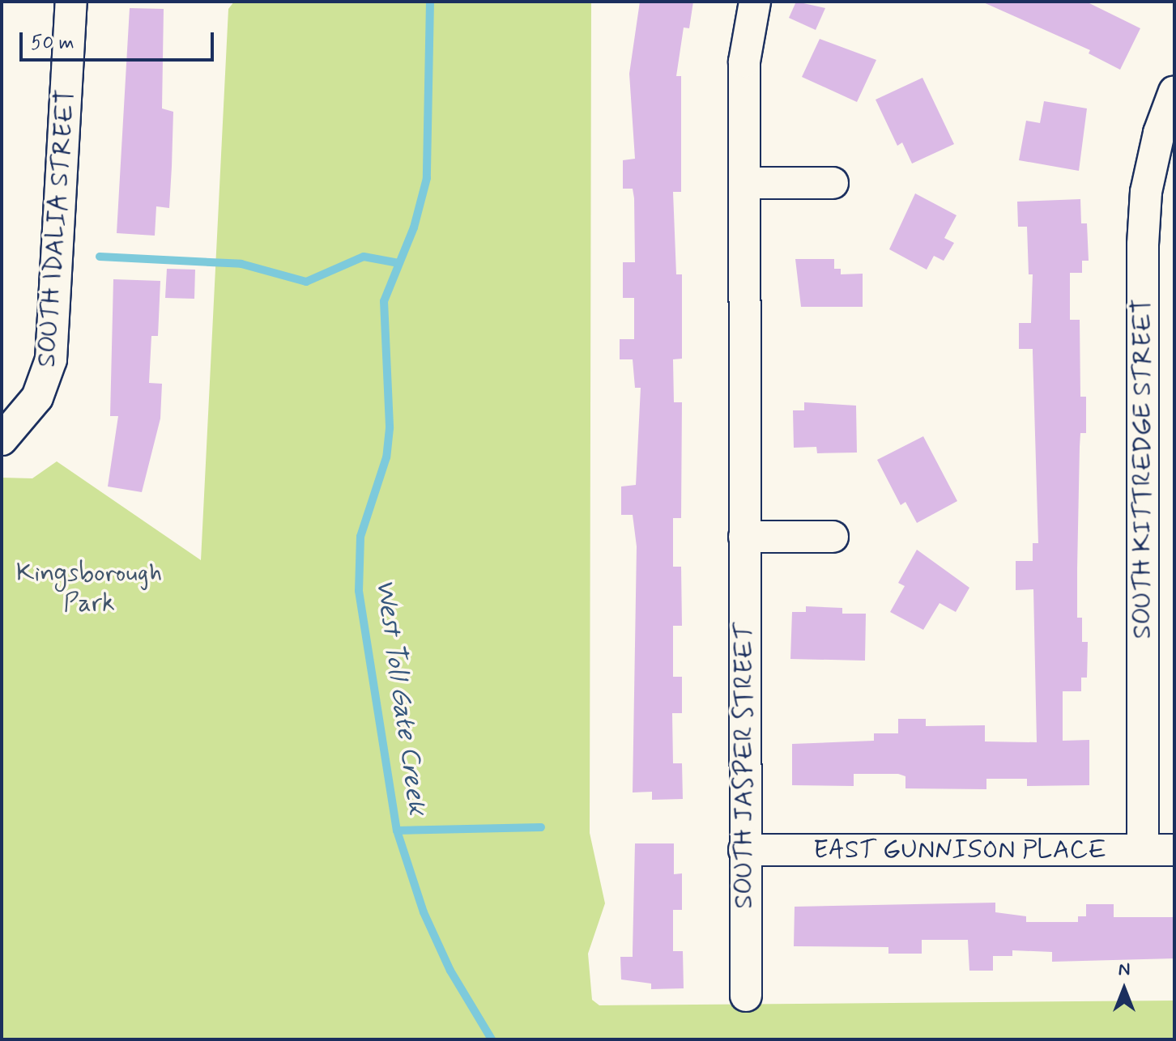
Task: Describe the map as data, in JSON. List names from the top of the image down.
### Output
{
  "streets": {
    "street": [
      "SOUTH IDALIA STREET",
      "SOUTH KITTREDGE STREET",
      "SOUTH JASPER STREET",
      "EAST GUNNISON PLACE"
    ]
  },
  "crossings": [
    ["SOUTH KITTREDGE STREET", "EAST GUNNISON PLACE"],
    ["SOUTH JASPER STREET", "EAST GUNNISON PLACE"]
  ],
  "water": ["West Toll Gate Creek"],
  "parks": ["Kingsborough Park"],
  "scale_bar": "50 m",
  "north": "top"
}
